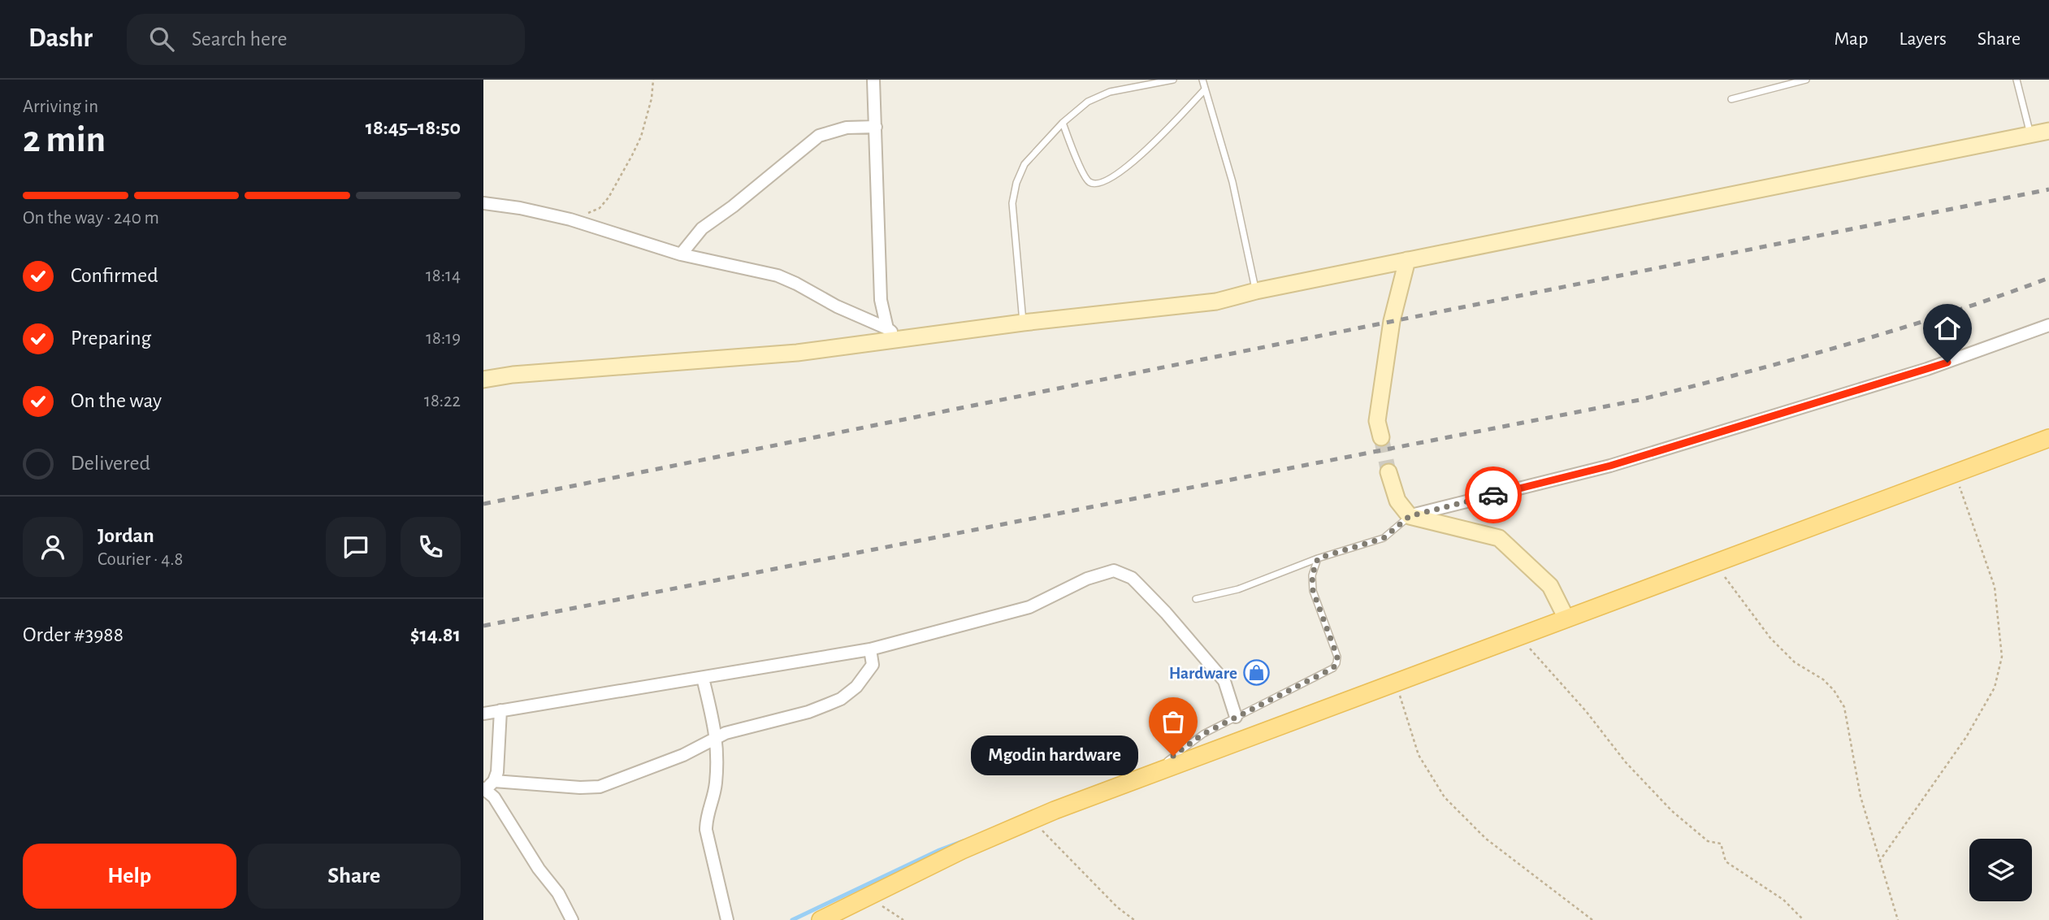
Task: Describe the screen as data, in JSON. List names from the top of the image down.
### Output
{
  "places": {
    "shop": ["Hardware"],
    "other": ["Mgodin hardware"]
  },
  "page": {
    "header": "Dashr",
    "search": "Search here",
    "nav": ["Map", "Layers", "Share"],
    "heading": ["2 min", "Arriving in", "18:45–18:50"],
    "panel": [
      "Jordan",
      "Courier · 4.8",
      "Order #3988",
      "$14.81"
    ],
    "bar": "On the way · 240 m",
    "list": [
      ["Confirmed", "18:14"],
      ["Preparing", "18:19"],
      ["On the way", "18:22"],
      "Delivered"
    ],
    "bubble": "Mgodin hardware",
    "buttons": ["Help", "Share"]
  }
}
